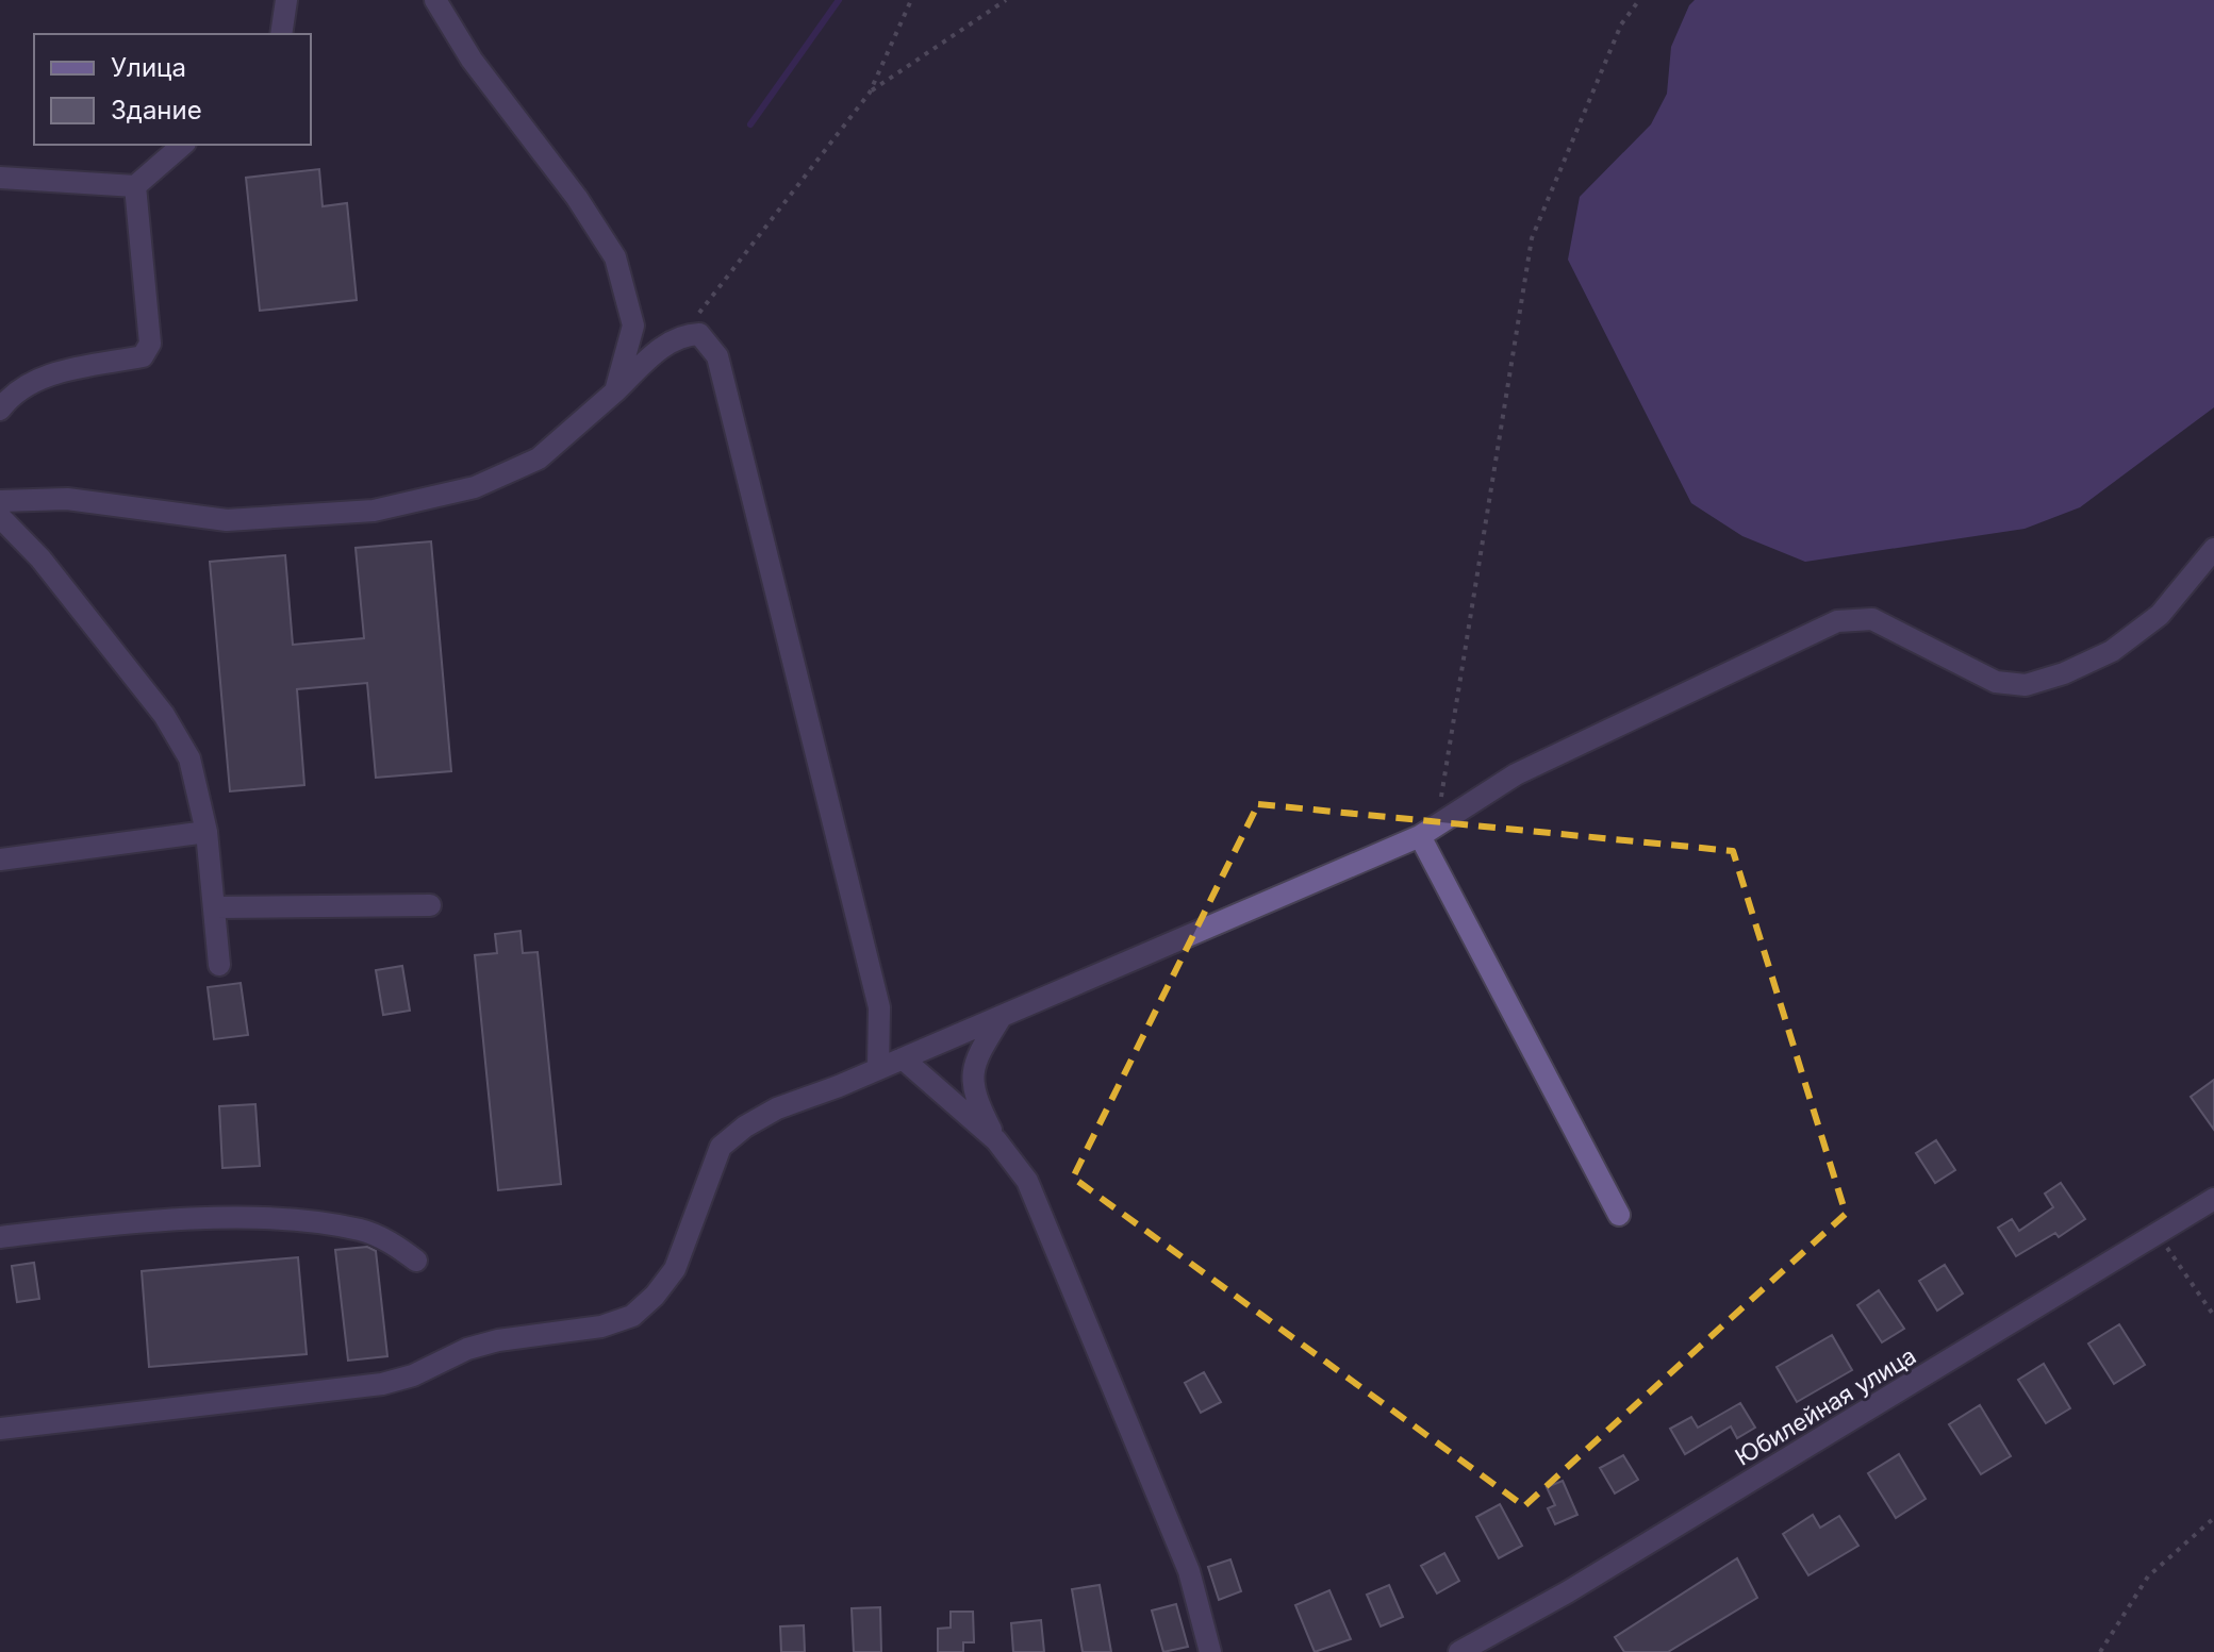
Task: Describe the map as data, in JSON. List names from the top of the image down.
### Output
{
  "streets": {
    "street": ["Юбилейная улица"]
  },
  "legend": ["Улица", "Здание"]
}
